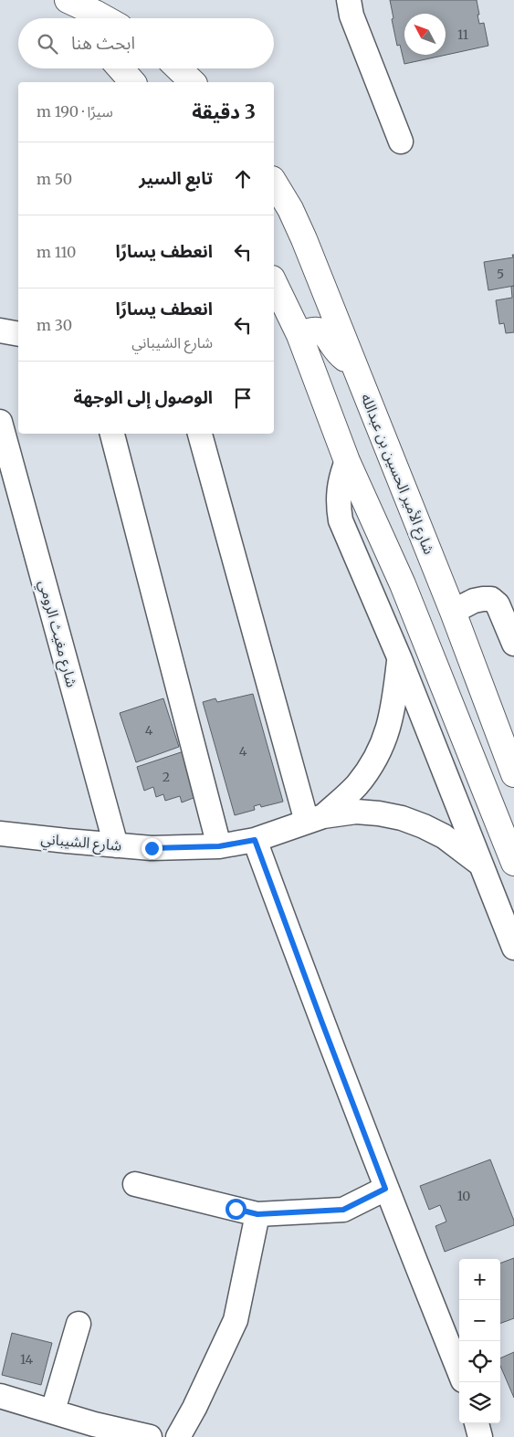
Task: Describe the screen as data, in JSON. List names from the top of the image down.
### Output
{
  "streets": {
    "main road": ["شارع الأمير الحسين بن عبدالله"],
    "street": ["شارع مغيث الرومي", "شارع الشيباني"]
  },
  "crossings": [
    ["شارع مغيث الرومي", "شارع الشيباني"]
  ],
  "house_numbers": [
    "11",
    "5",
    "4",
    "4",
    "2",
    "10",
    "14"
  ],
  "north": "top left",
  "page": {
    "search": "ابحث هنا",
    "heading": ["3 دقيقة", "سيرًا · 190 m"],
    "list": [
      ["تابع السير", "50 m"],
      ["انعطف يسارًا", "110 m"],
      ["انعطف يسارًا", "شارع الشيباني", "30 m"],
      "الوصول إلى الوجهة"
    ],
    "map_buttons": ["+", "−"]
  }
}
